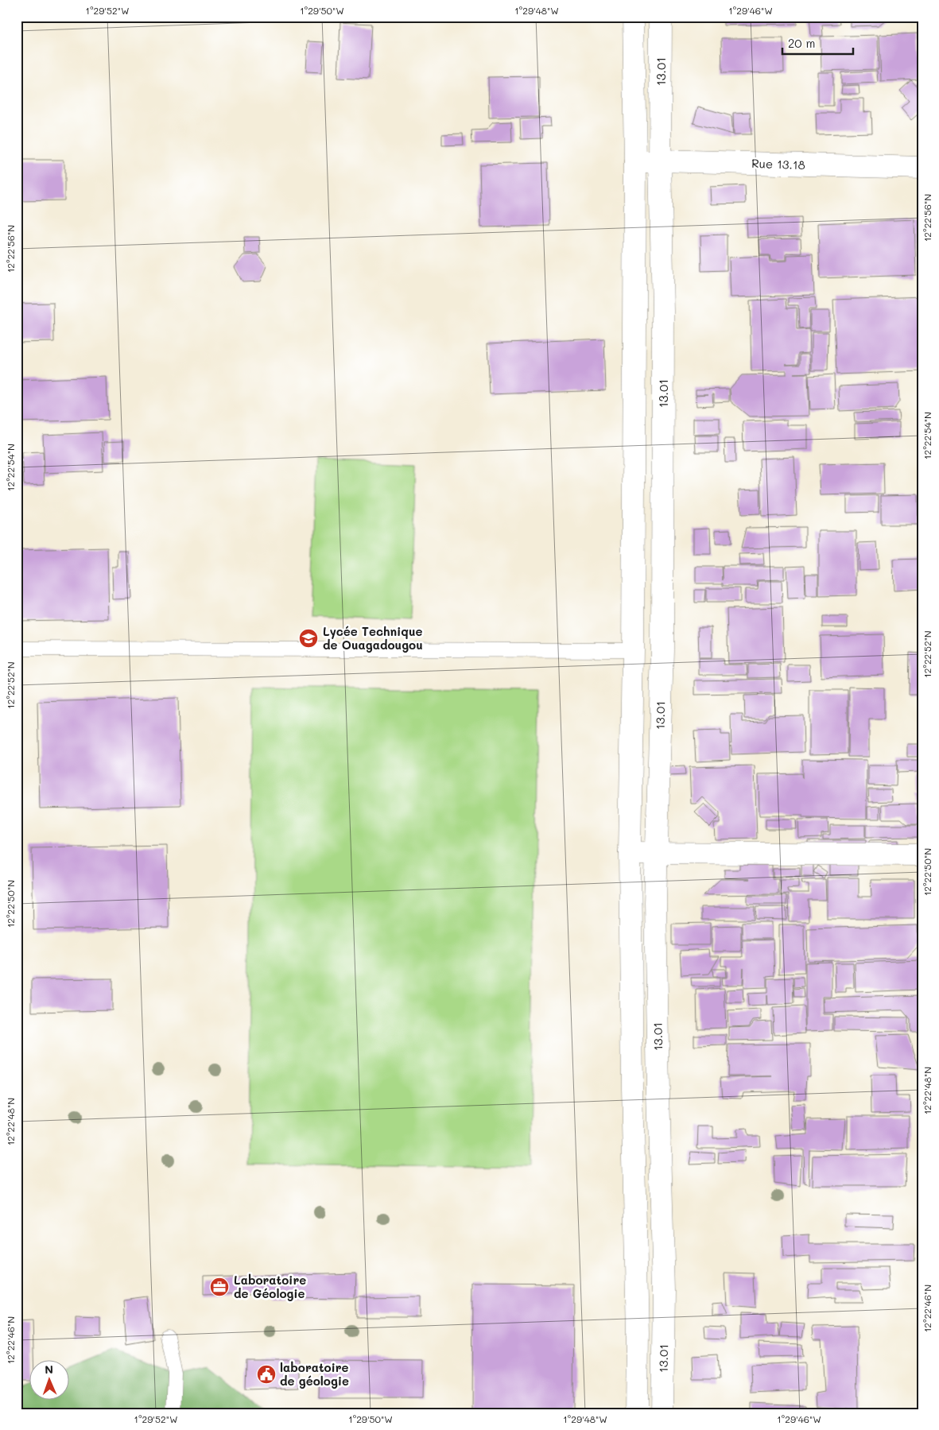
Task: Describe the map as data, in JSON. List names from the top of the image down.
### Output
{
  "streets": {
    "street": ["13.01", "Rue 13.18"]
  },
  "crossings": [
    ["13.01", "Rue 13.18"]
  ],
  "places": {
    "school or university": ["Lycée Technique de Ouagadougou"],
    "office": ["Laboratoire de Géologie"],
    "public building": ["laboratoire de géologie"]
  },
  "scale_bar": "20 m",
  "north": "top",
  "coordinates": [
    "1°29'52\"W",
    "1°29'50\"W",
    "1°29'48\"W",
    "1°29'46\"W",
    "12°22'56\"N",
    "12°22'54\"N",
    "12°22'52\"N",
    "12°22'50\"N",
    "12°22'48\"N",
    "12°22'46\"N"
  ]
}
